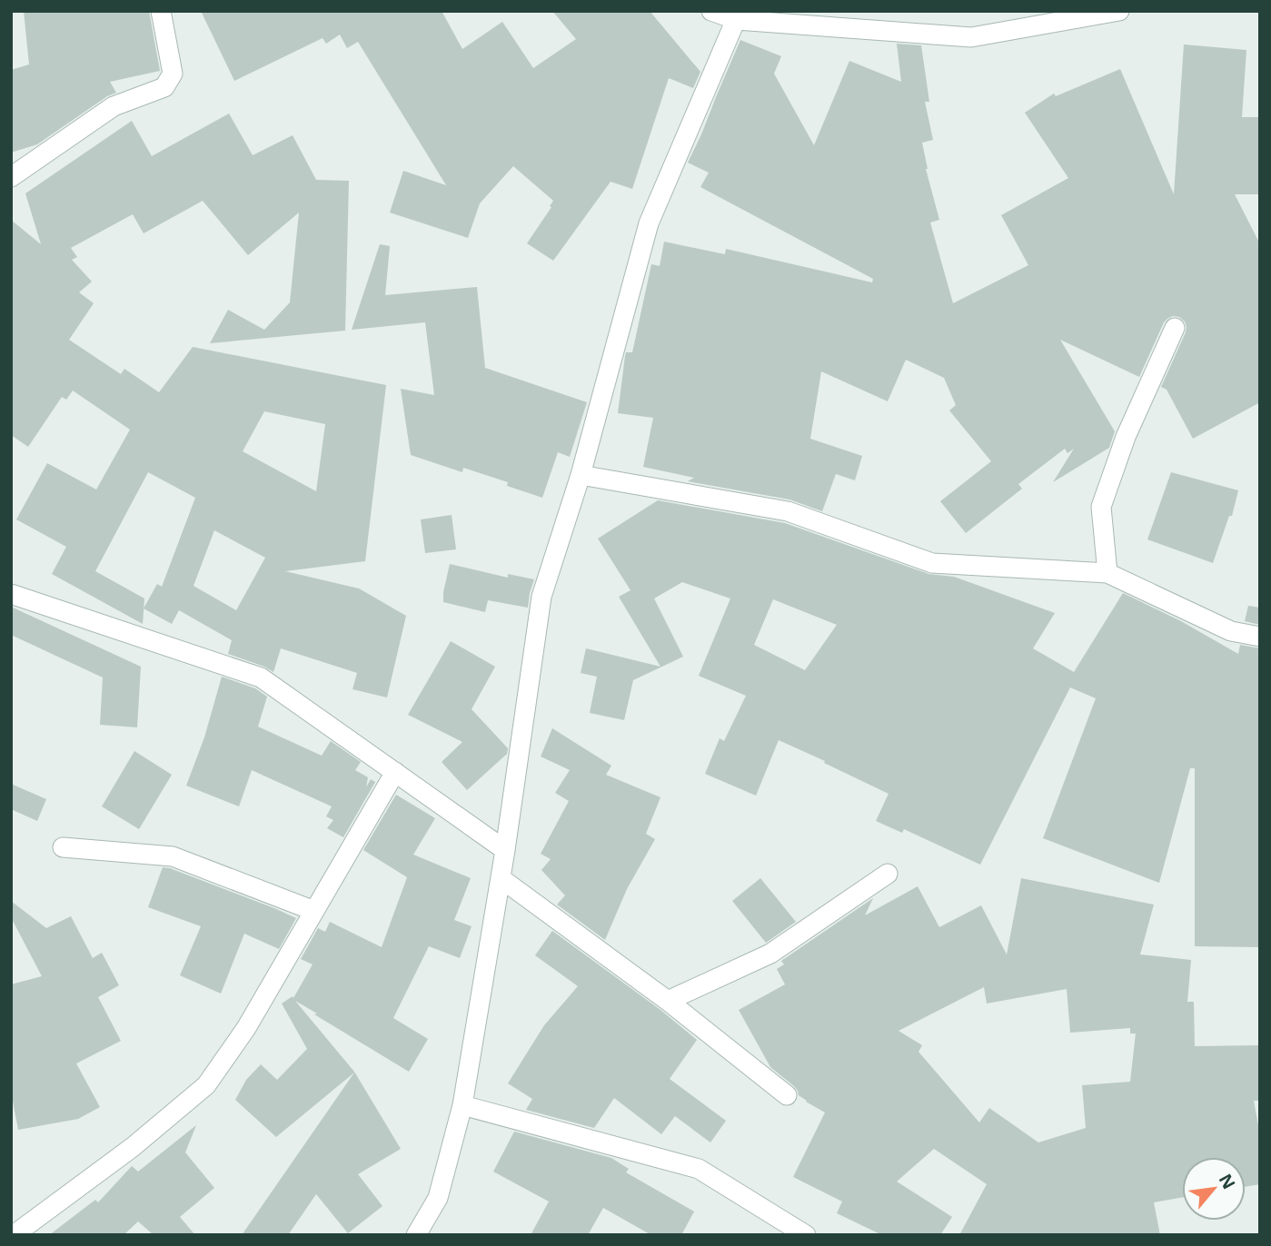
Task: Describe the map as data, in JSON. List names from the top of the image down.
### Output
{
  "north": "top right"
}
